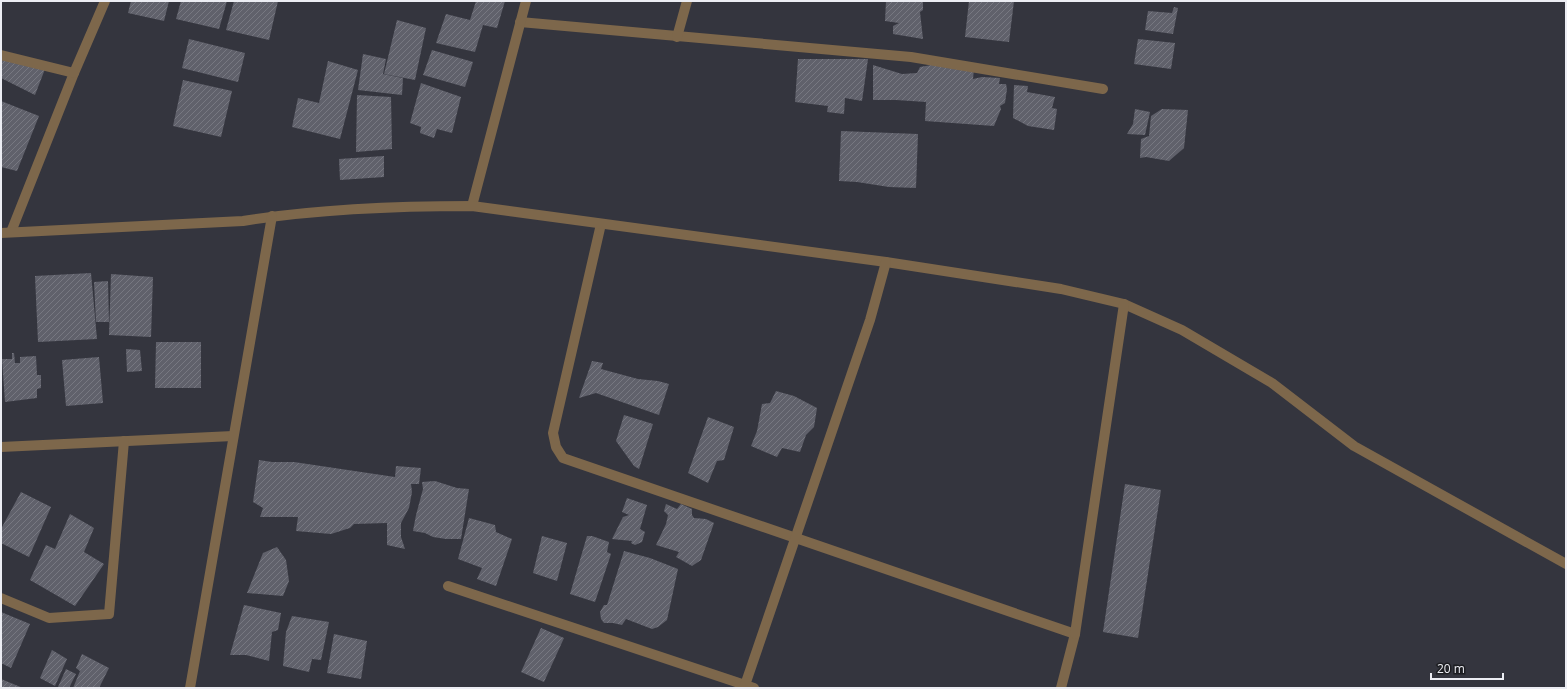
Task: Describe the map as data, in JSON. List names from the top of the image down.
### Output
{
  "scale_bar": "20 m"
}
